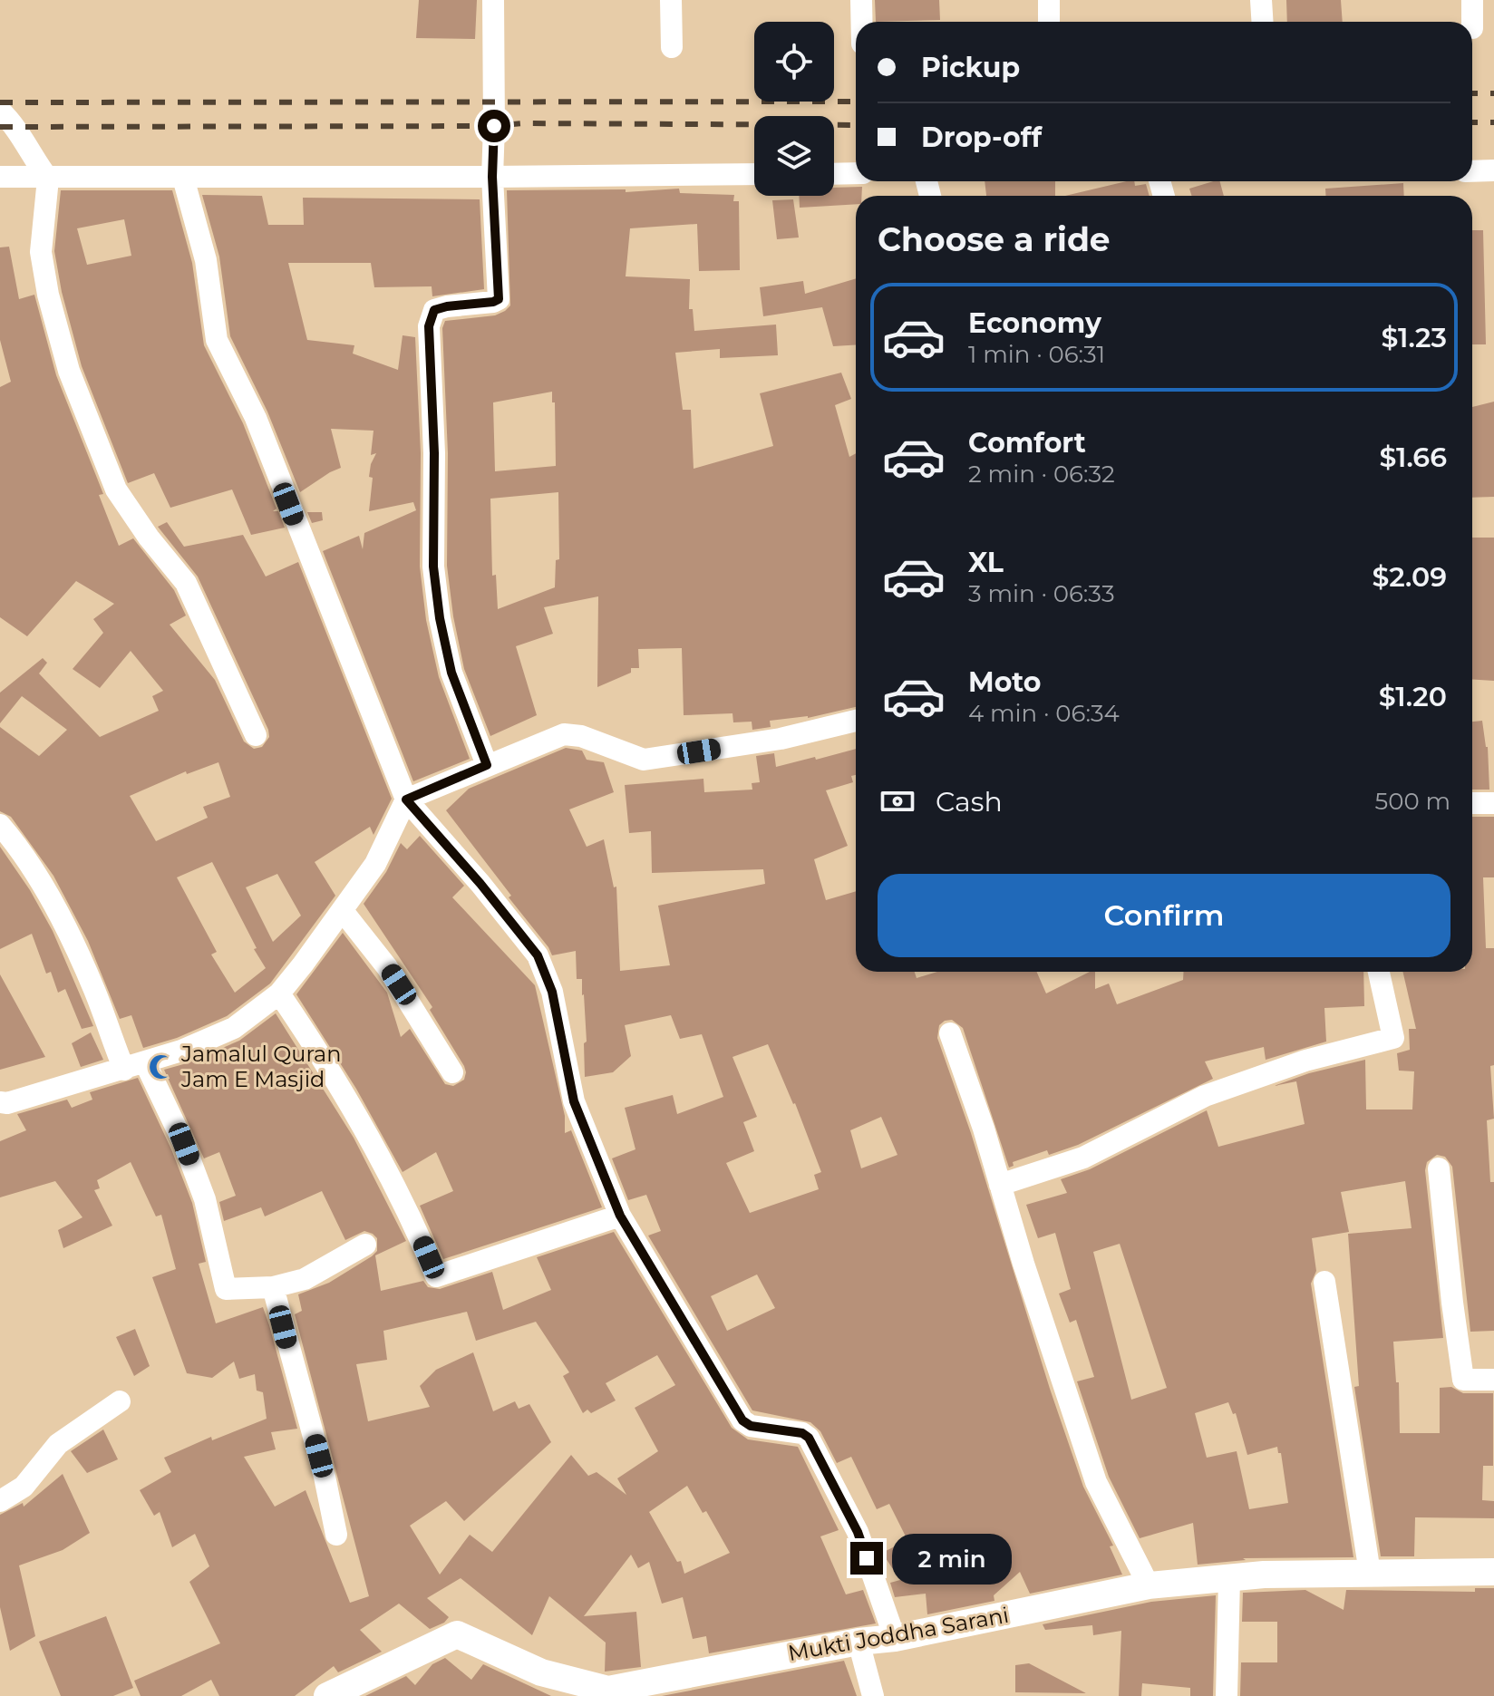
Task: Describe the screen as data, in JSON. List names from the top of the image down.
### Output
{
  "streets": {
    "street": ["Mukti Joddha Sarani"]
  },
  "places": {
    "mosque": ["Jamalul Quran Jam E Masjid"]
  },
  "page": {
    "banner": ["Pickup", "Drop-off"],
    "heading": "Choose a ride",
    "list": [
      {
        "name": "Economy",
        "note": "1 min · 06:31",
        "value": "$1.23"
      },
      {
        "name": "Comfort",
        "note": "2 min · 06:32",
        "value": "$1.66"
      },
      {
        "name": "XL",
        "note": "3 min · 06:33",
        "value": "$2.09"
      },
      {
        "name": "Moto",
        "note": "4 min · 06:34",
        "value": "$1.20"
      }
    ],
    "pay": ["Cash", "500 m"],
    "buttons": "Confirm",
    "bubble": "2 min"
  }
}
